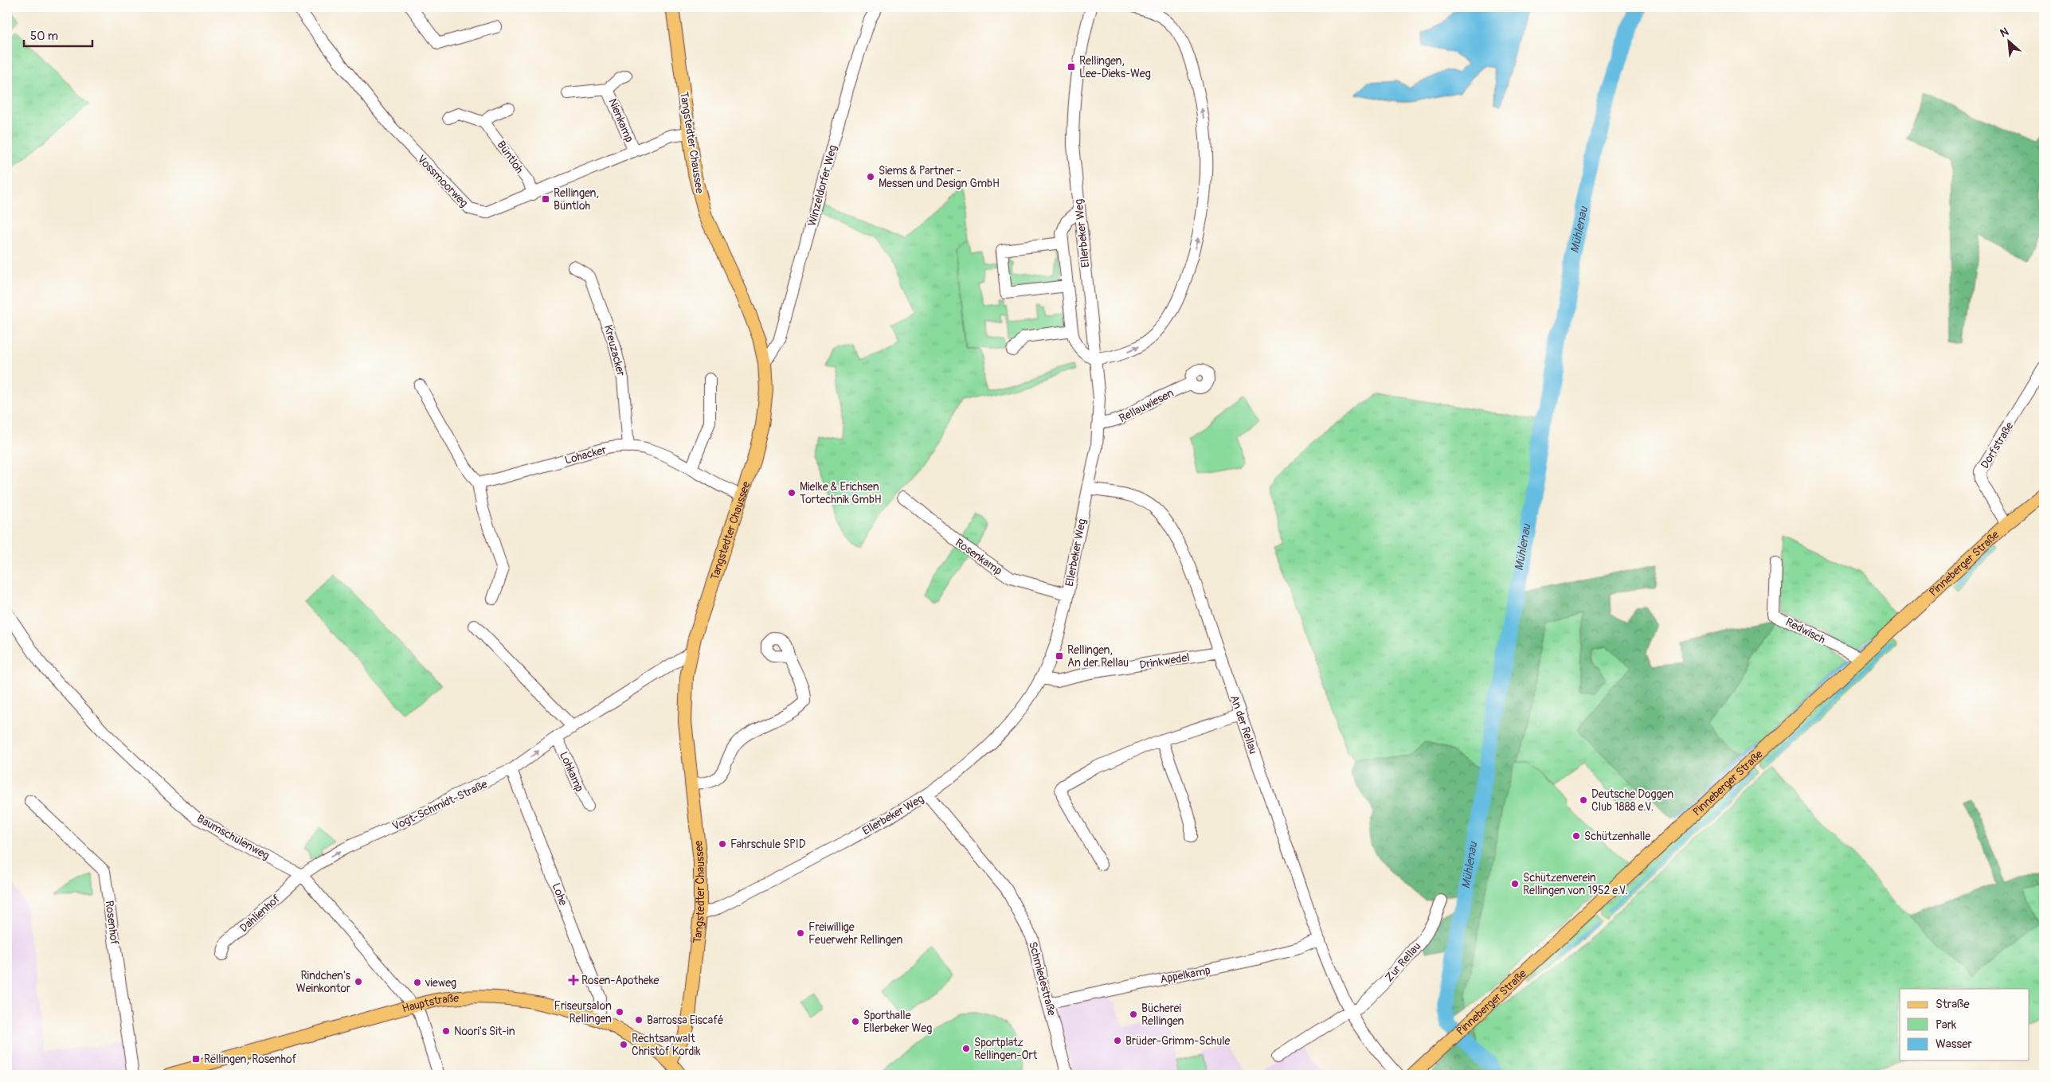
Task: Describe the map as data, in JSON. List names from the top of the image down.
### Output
{
  "streets": {
    "main road": ["Tangstedter Chaussee", "Pinneberger Straße", "Hauptstraße"],
    "street": [
      "Nienkamp",
      "Büntloh",
      "Vossmoorweg",
      "Winzeldorfer Weg",
      "Ellerbeker Weg",
      "Kreuzacker",
      "Rellauwiesen",
      "Dorfstraße",
      "Lohacker",
      "Rosenkamp",
      "Redwisch",
      "Drinkwedel",
      "An der Rellau",
      "Lohkamp",
      "Vogt-Schmidt-Straße",
      "Baumschulenweg",
      "Lohe",
      "Dahlienhof",
      "Rosenhof",
      "Zur Rellau",
      "Appelkamp",
      "Schmiedestraße"
    ]
  },
  "crossings": [
    ["Nienkamp", "Vossmoorweg"],
    ["Tangstedter Chaussee", "Vossmoorweg"],
    ["Tangstedter Chaussee", "Winzeldorfer Weg"],
    ["Tangstedter Chaussee", "Ellerbeker Weg"],
    ["Tangstedter Chaussee", "Lohacker"],
    ["Tangstedter Chaussee", "Vogt-Schmidt-Straße"],
    ["Tangstedter Chaussee", "Hauptstraße"],
    ["Büntloh", "Vossmoorweg"],
    ["Ellerbeker Weg", "Rellauwiesen"],
    ["Ellerbeker Weg", "Rosenkamp"],
    ["Ellerbeker Weg", "Drinkwedel"],
    ["Ellerbeker Weg", "An der Rellau"],
    ["Ellerbeker Weg", "Schmiedestraße"],
    ["Kreuzacker", "Lohacker"],
    ["Dorfstraße", "Pinneberger Straße"],
    ["Pinneberger Straße", "Redwisch"],
    ["Drinkwedel", "An der Rellau"],
    ["An der Rellau", "Zur Rellau"],
    ["An der Rellau", "Appelkamp"],
    ["Lohkamp", "Vogt-Schmidt-Straße"],
    ["Vogt-Schmidt-Straße", "Baumschulenweg"],
    ["Vogt-Schmidt-Straße", "Lohe"],
    ["Vogt-Schmidt-Straße", "Dahlienhof"],
    ["Baumschulenweg", "Dahlienhof"],
    ["Baumschulenweg", "Hauptstraße"],
    ["Lohe", "Hauptstraße"],
    ["Appelkamp", "Schmiedestraße"]
  ],
  "one_way": ["Vogt-Schmidt-Straße"],
  "water": ["Mühlenau"],
  "places": {
    "transit": [
      "Rellingen, Lee-Dieks-Weg",
      "Rellingen, Büntloh",
      "Rellingen, An der Rellau",
      "Rellingen, Rosenhof"
    ],
    "other": [
      "Siems & Partner - Messen und Design GmbH",
      "Mielke & Erichsen Tortechnik GmbH",
      "Deutsche Doggen Club 1888 e.V.",
      "Schützenhalle",
      "Fahrschule SPID",
      "Schützenverein Rellingen von 1952 e.V.",
      "Freiwillige Feuerwehr Rellingen",
      "Rindchen's Weinkontor",
      "vieweg",
      "Friseursalon Rellingen",
      "Bücherei Rellingen",
      "Barrossa Eiscafé",
      "Sporthalle Ellerbeker Weg",
      "Noori's Sit-in",
      "Brüder-Grimm-Schule",
      "Rechtsanwalt Christof Kordik",
      "Sportplatz Rellingen-Ort"
    ],
    "health": ["Rosen-Apotheke"]
  },
  "legend": ["Straße", "Park", "Wasser"],
  "scale_bar": "50 m",
  "north": "top left"
}
